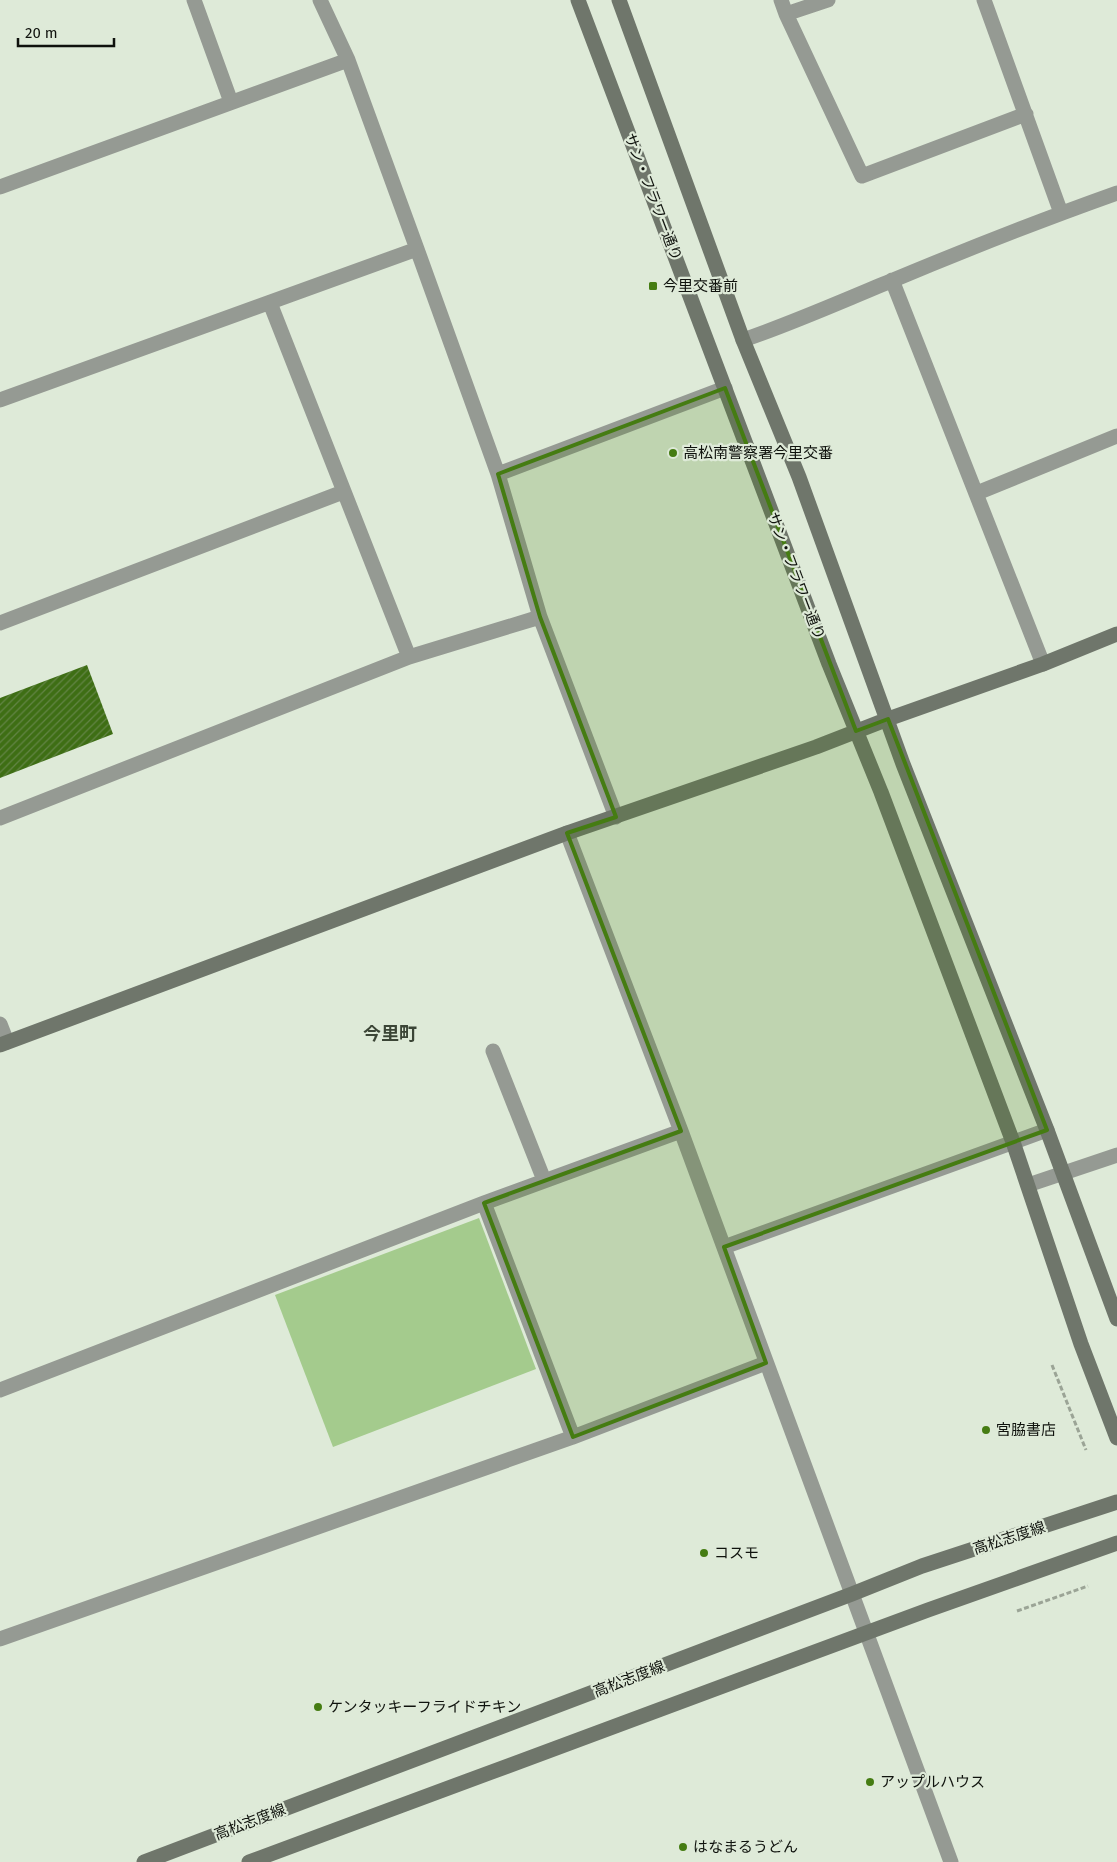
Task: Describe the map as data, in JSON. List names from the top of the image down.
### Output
{
  "streets": {
    "street": ["サン・フラワー通り", "高松志度線"]
  },
  "districts": ["今里町"],
  "places": {
    "transit": ["今里交番前"],
    "other": [
      "高松南警察署今里交番",
      "宮脇書店",
      "コスモ",
      "ケンタッキーフライドチキン",
      "アップルハウス",
      "はなまるうどん"
    ]
  },
  "scale_bar": "20 m"
}
